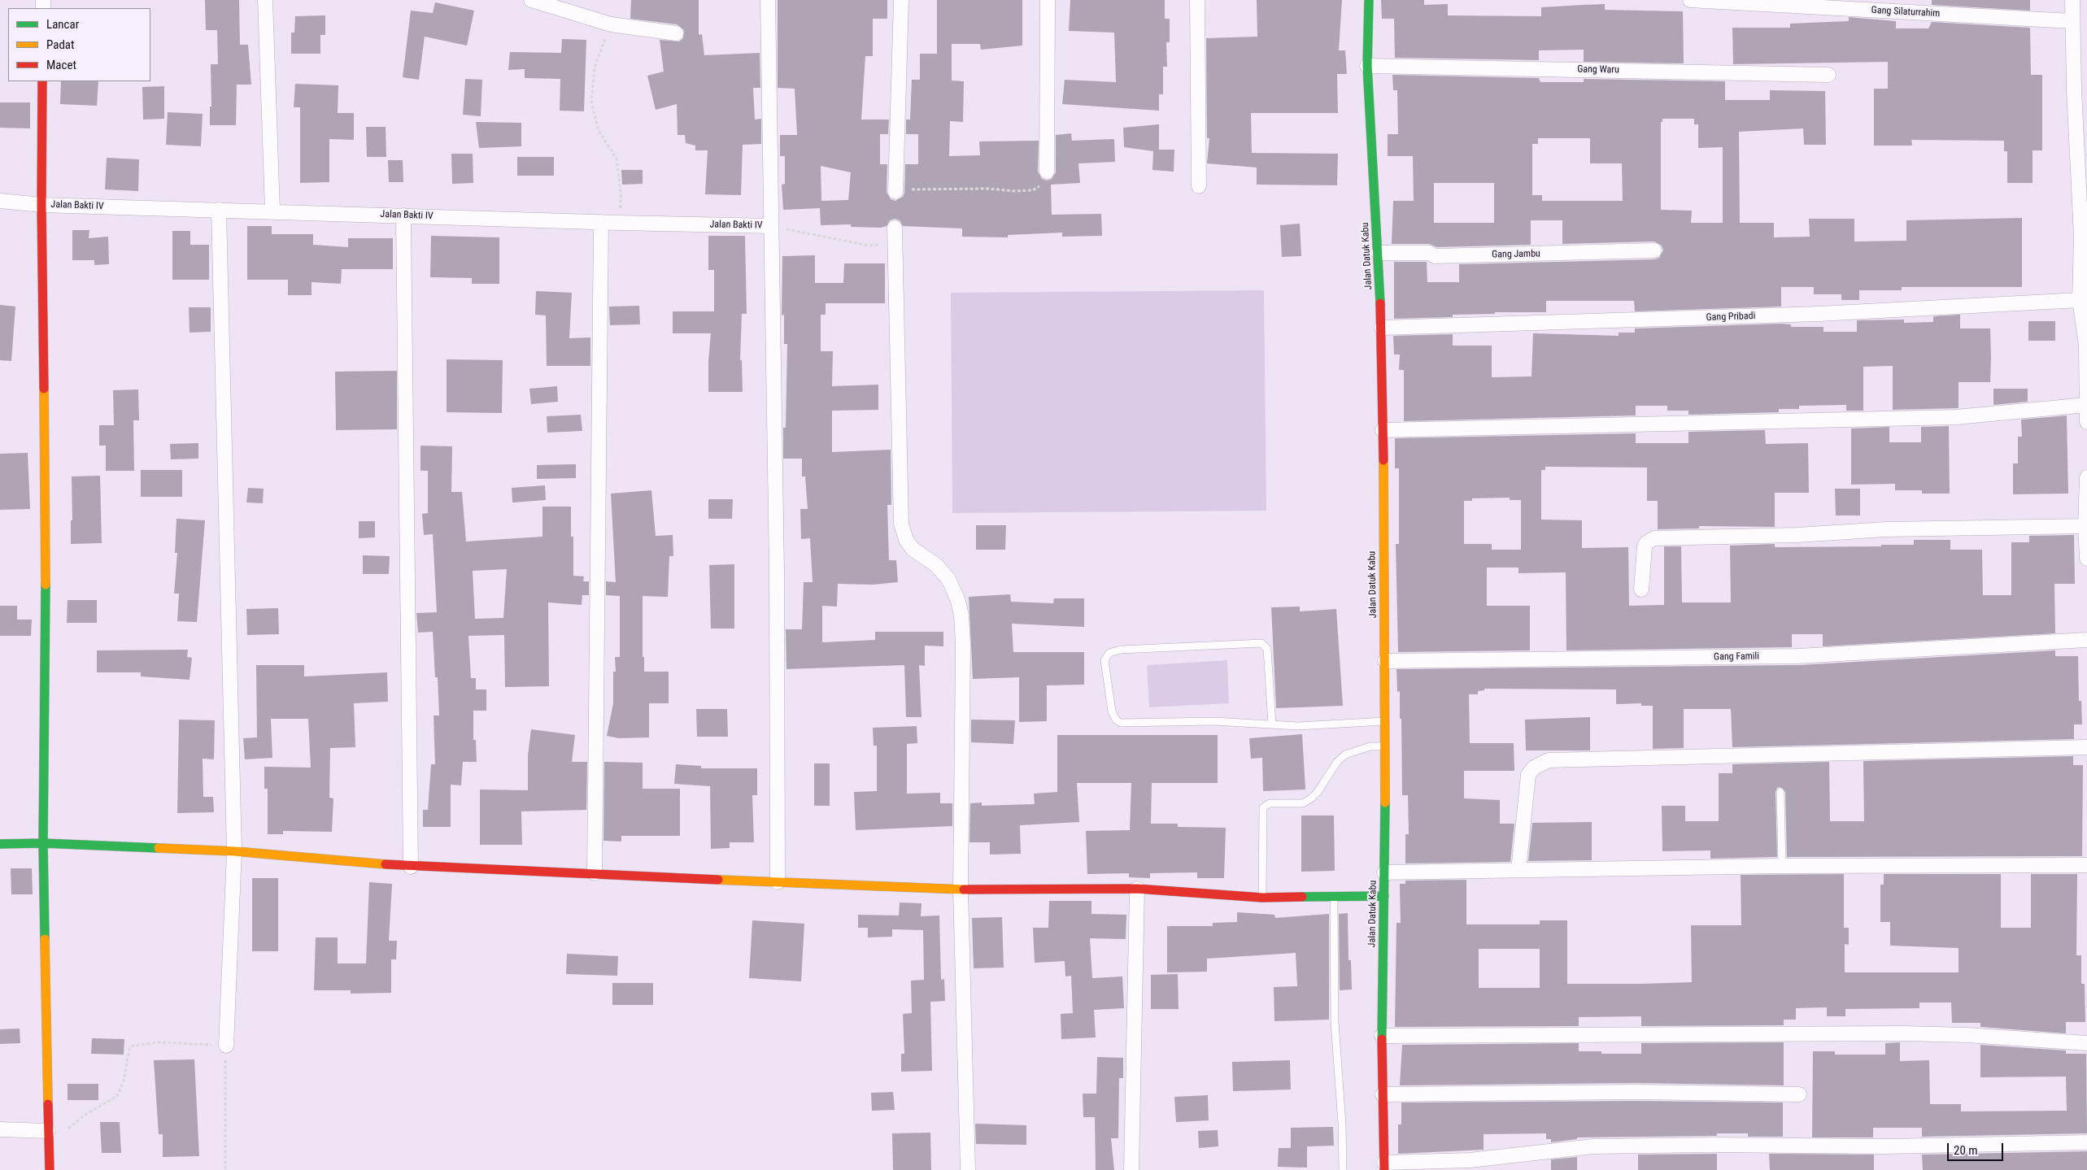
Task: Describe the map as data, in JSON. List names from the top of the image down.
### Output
{
  "streets": {
    "street": [
      "Gang Silaturrahim",
      "Gang Waru",
      "Jalan Bakti IV",
      "Gang Jambu",
      "Jalan Datuk Kabu",
      "Gang Pribadi",
      "Gang Famili"
    ]
  },
  "crossings": [
    ["Gang Waru", "Jalan Datuk Kabu"],
    ["Gang Jambu", "Jalan Datuk Kabu"],
    ["Jalan Datuk Kabu", "Gang Pribadi"],
    ["Jalan Datuk Kabu", "Gang Famili"]
  ],
  "legend": ["Lancar", "Padat", "Macet"],
  "scale_bar": "20 m"
}
